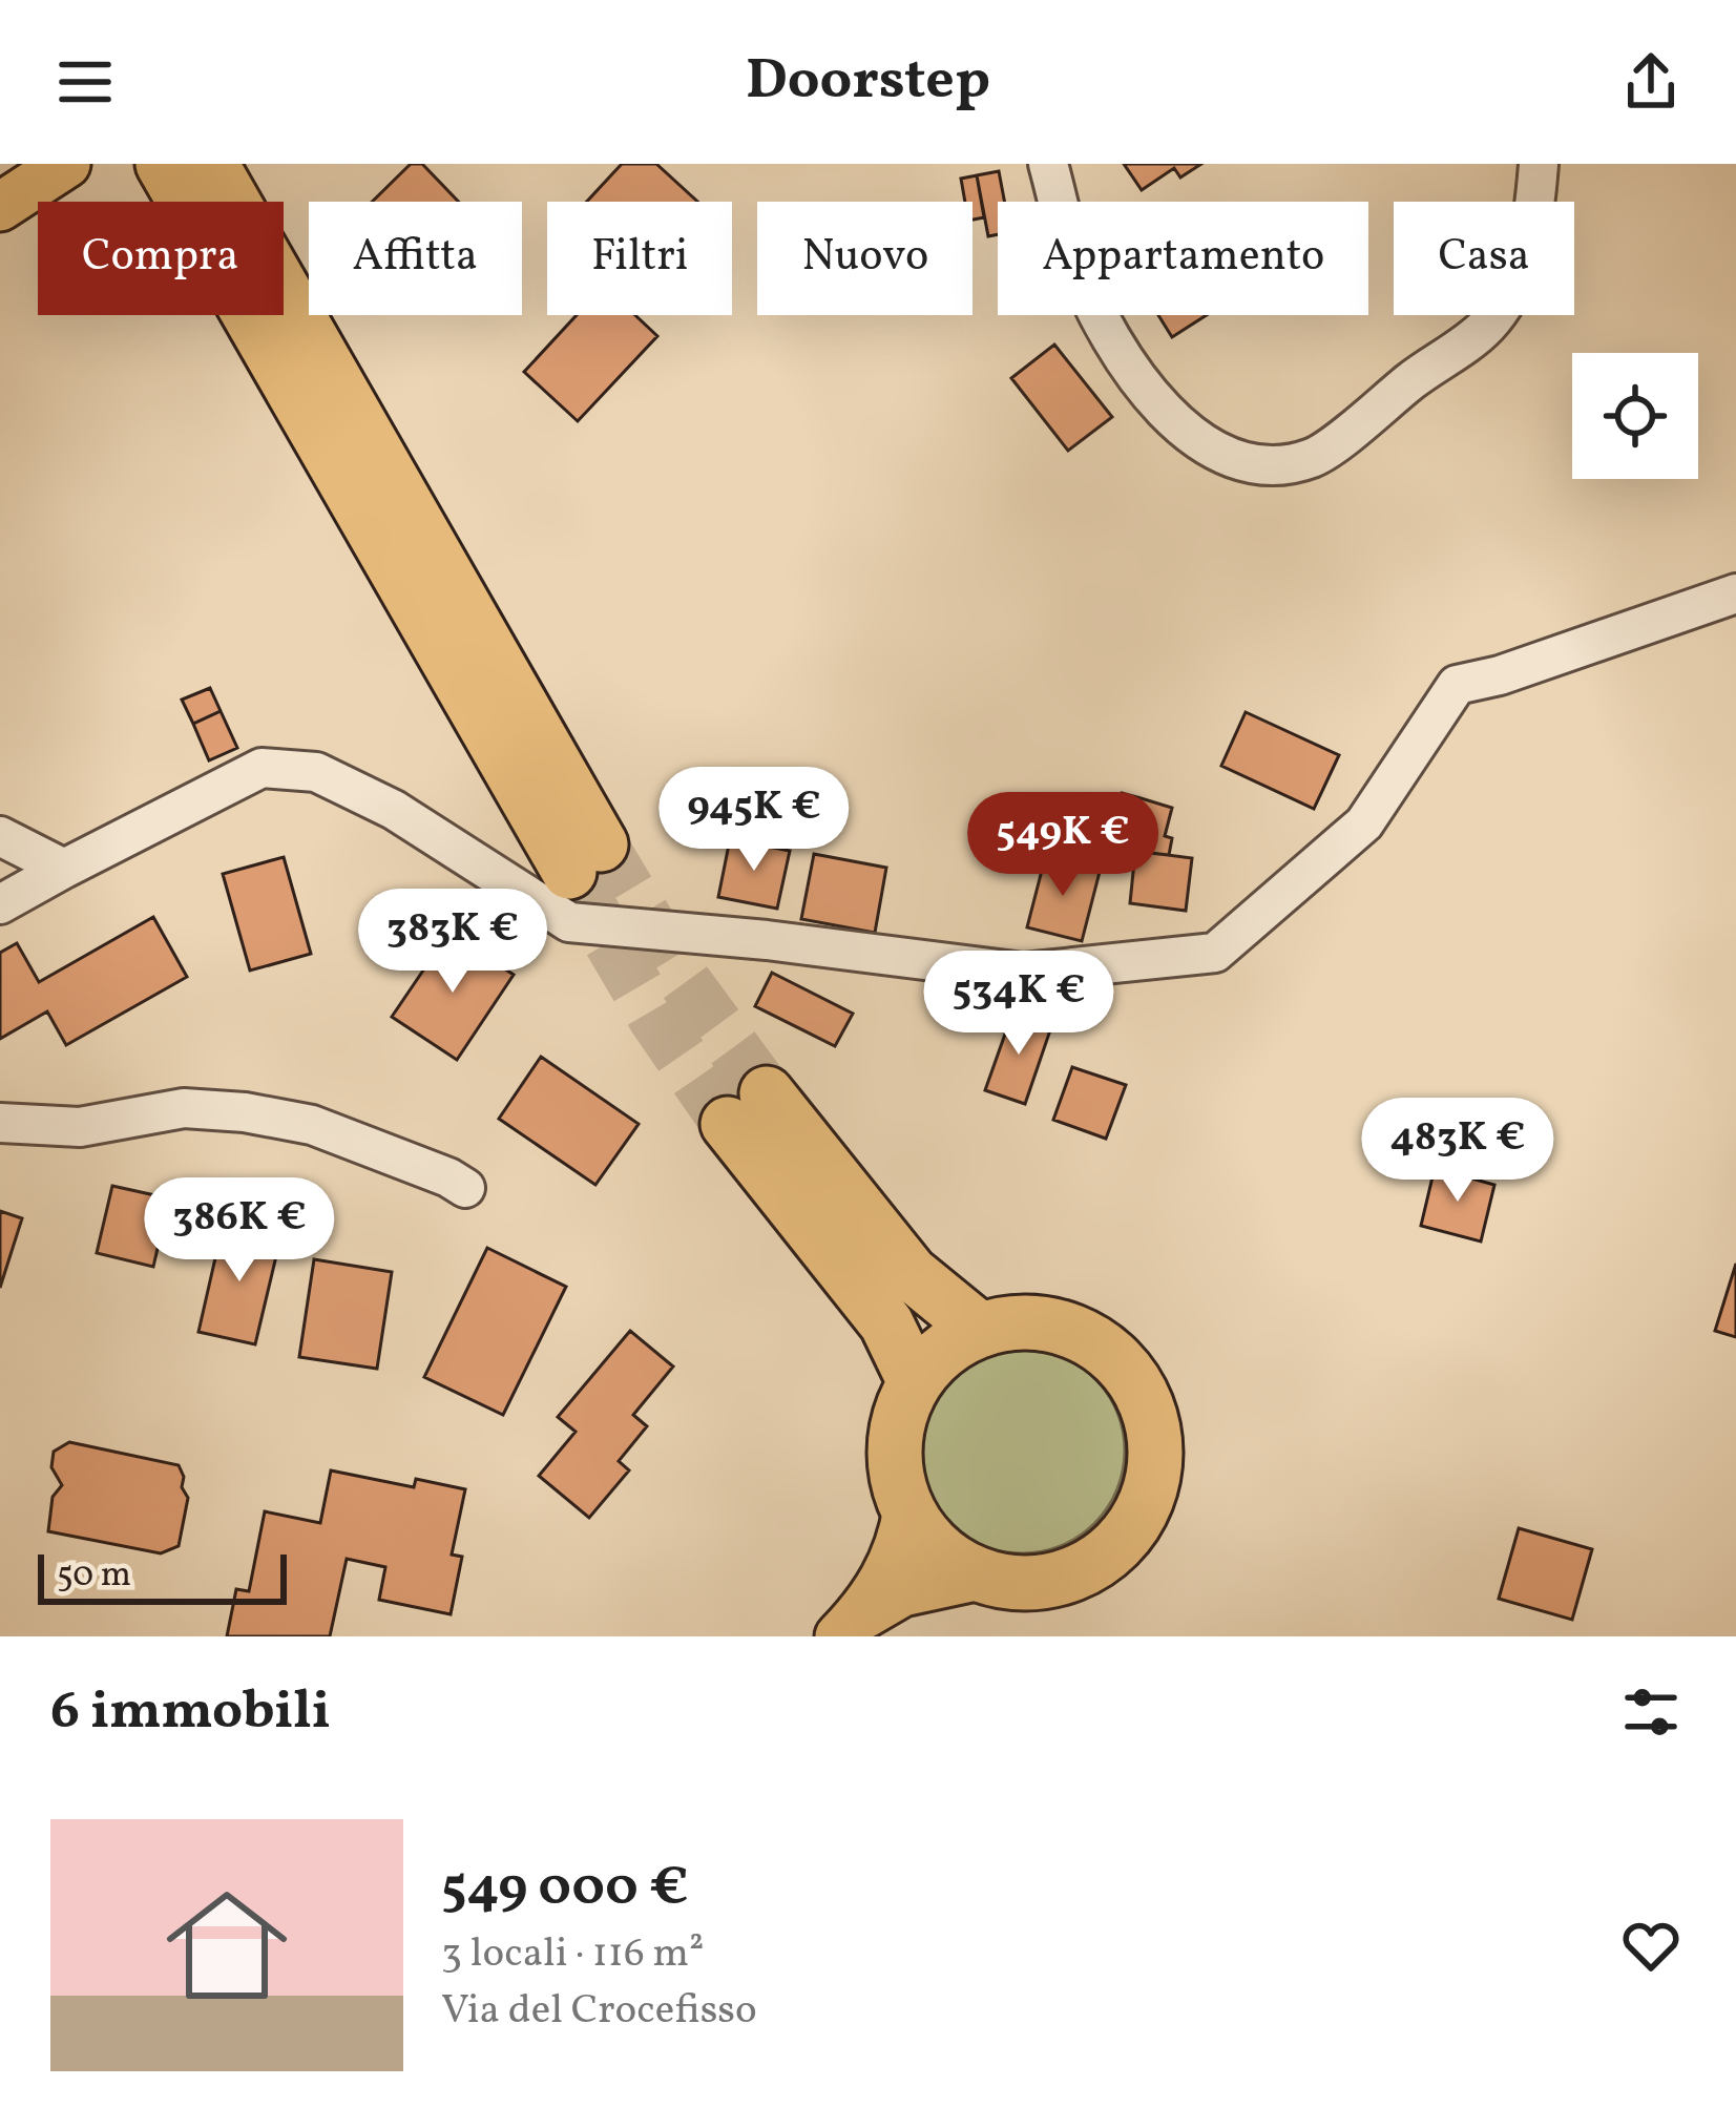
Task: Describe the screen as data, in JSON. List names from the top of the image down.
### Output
{
  "scale_bar": "50 m",
  "page": {
    "header": "Doorstep",
    "chip": [
      "Compra",
      "Affitta",
      "Filtri",
      "Nuovo",
      "Appartamento",
      "Casa"
    ],
    "price": [
      "945K €",
      "549K €",
      "383K €",
      "534K €",
      "483K €",
      "386K €"
    ],
    "scale": "50 m",
    "heading": "6 immobili",
    "list": [
      {
        "name": "549 000 €",
        "note": "3 locali · 116 m² · Via del Crocefisso"
      }
    ]
  }
}
